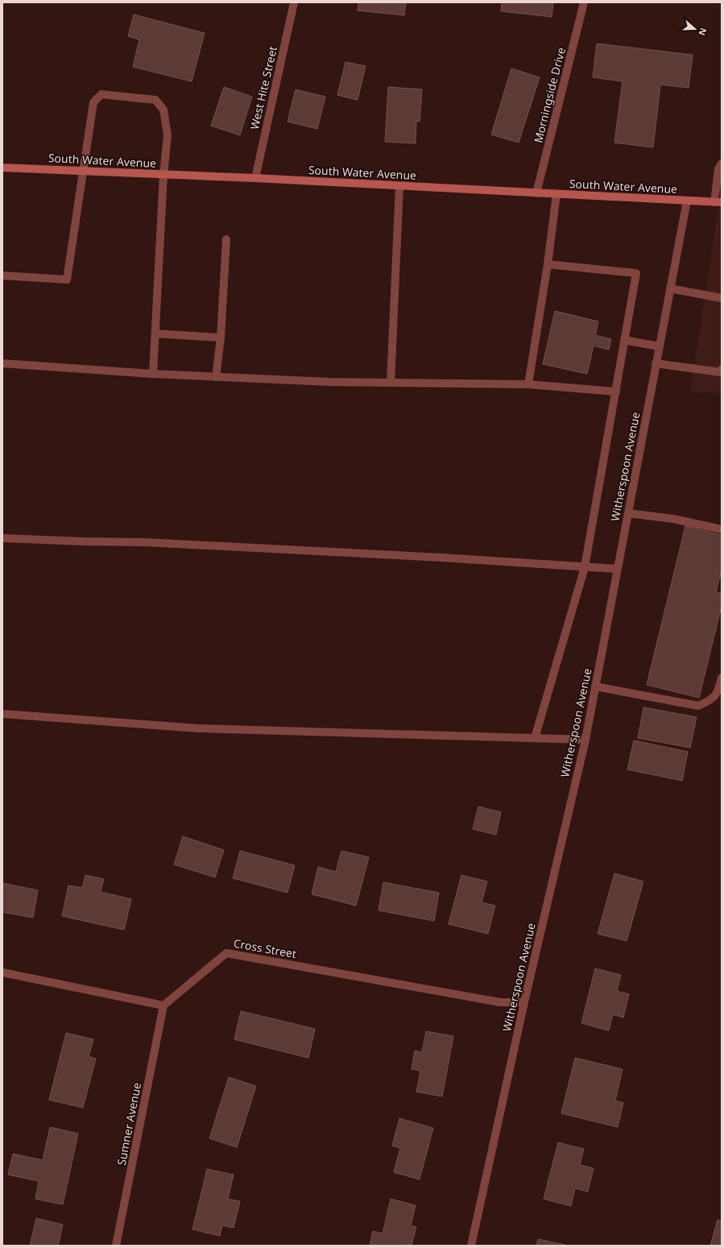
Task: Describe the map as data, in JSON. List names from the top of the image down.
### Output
{
  "streets": {
    "main road": ["South Water Avenue"],
    "street": [
      "West Hite Street",
      "Morningside Drive",
      "Witherspoon Avenue",
      "Cross Street",
      "Sumner Avenue"
    ]
  },
  "crossings": [
    ["West Hite Street", "South Water Avenue"],
    ["Morningside Drive", "South Water Avenue"],
    ["South Water Avenue", "Witherspoon Avenue"],
    ["Witherspoon Avenue", "Cross Street"],
    ["Cross Street", "Sumner Avenue"]
  ],
  "north": "right"
}
